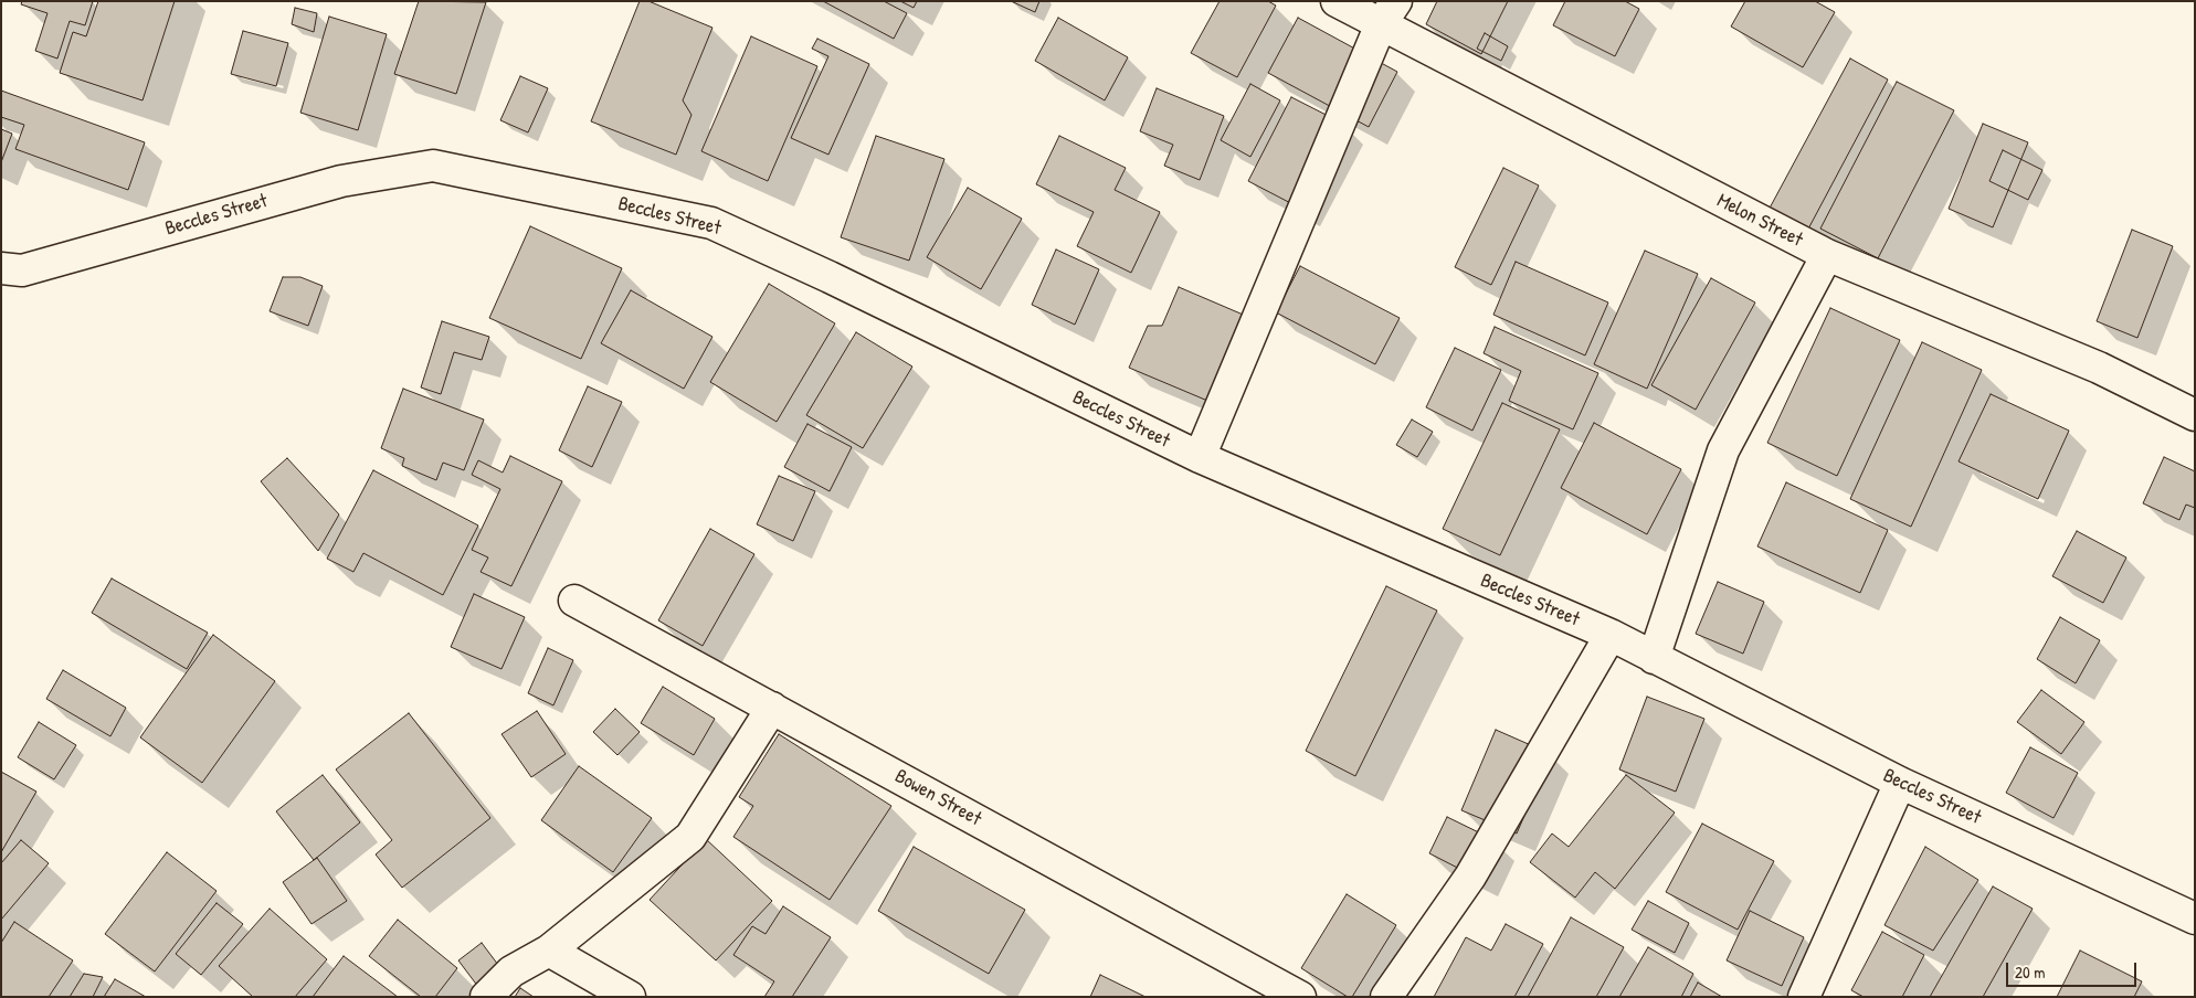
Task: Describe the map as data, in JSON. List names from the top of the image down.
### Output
{
  "streets": {
    "street": ["Beccles Street", "Melon Street", "Bowen Street"]
  },
  "scale_bar": "20 m"
}
